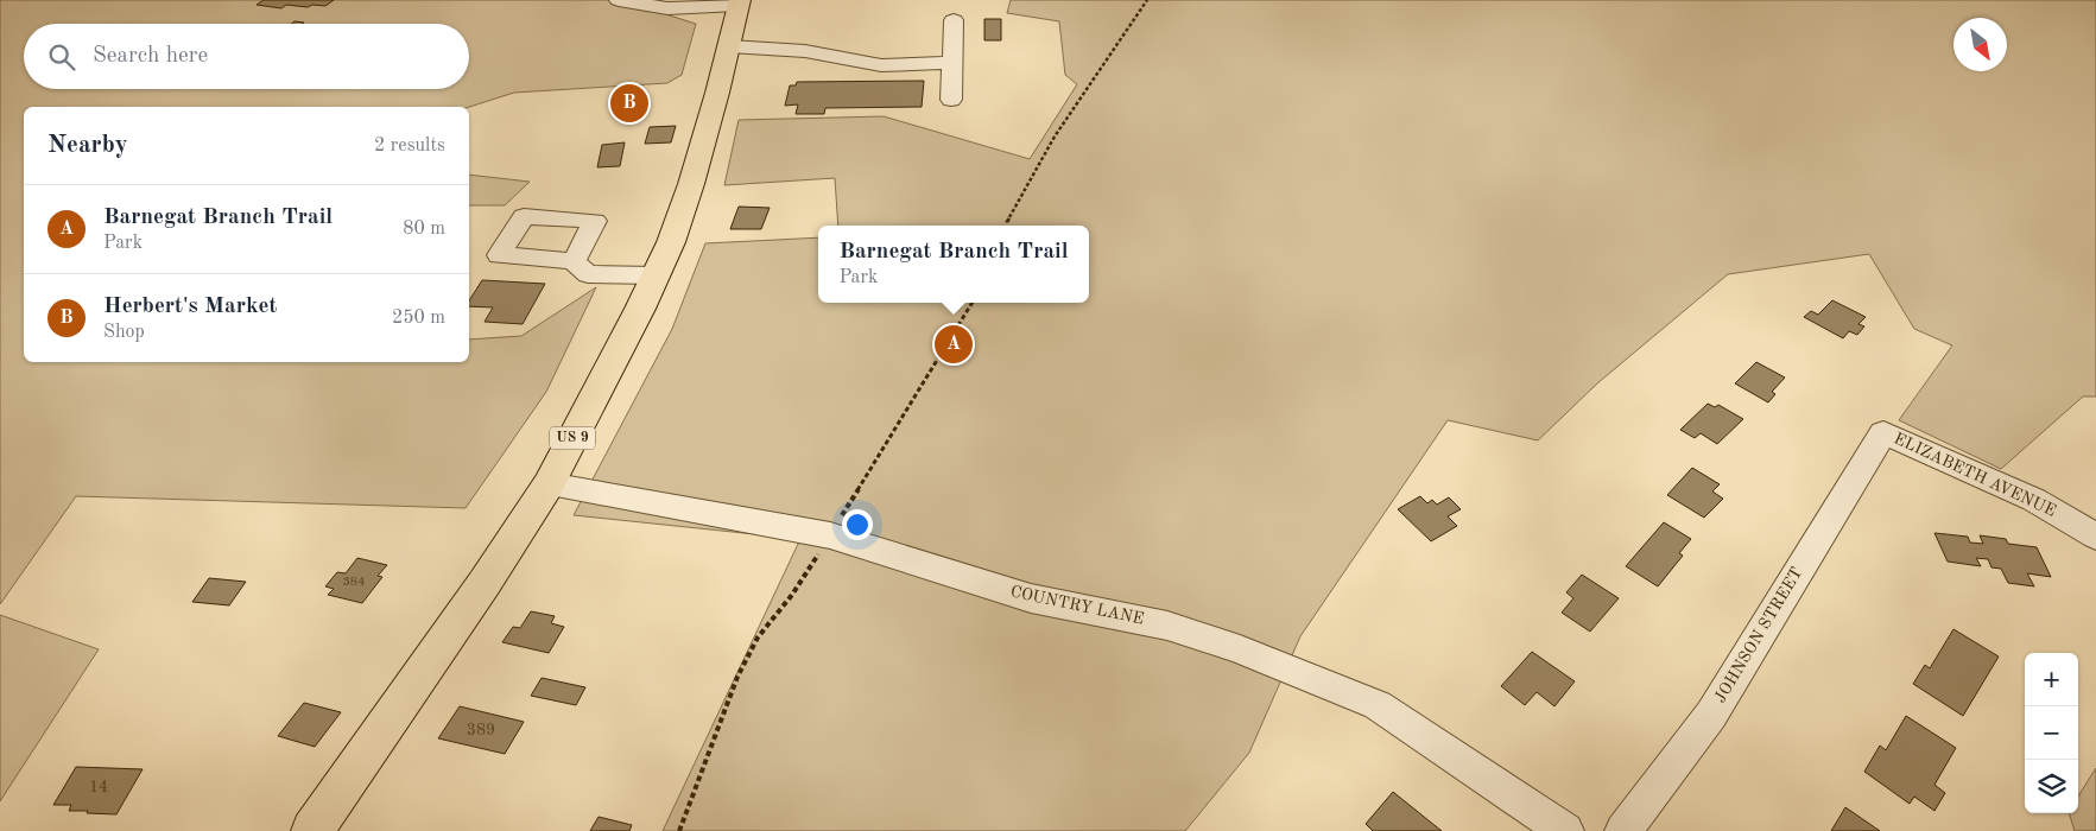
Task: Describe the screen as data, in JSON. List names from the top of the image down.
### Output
{
  "streets": {
    "highway": ["US 9"],
    "street": ["ELIZABETH AVENUE", "COUNTRY LANE", "JOHNSON STREET"]
  },
  "crossings": [
    ["US 9", "COUNTRY LANE"],
    ["ELIZABETH AVENUE", "JOHNSON STREET"]
  ],
  "house_numbers": ["384", "389", "14"],
  "north": "bottom right",
  "page": {
    "search": "Search here",
    "pins": ["B", "A"],
    "heading": ["Nearby", "2 results"],
    "list": [
      {
        "mark": "A",
        "name": "Barnegat Branch Trail",
        "note": "Park",
        "value": "80 m"
      },
      {
        "mark": "B",
        "name": "Herbert's Market",
        "note": "Shop",
        "value": "250 m"
      }
    ],
    "popup": ["Barnegat Branch Trail", "Park"],
    "map_buttons": ["+", "−"]
  }
}
